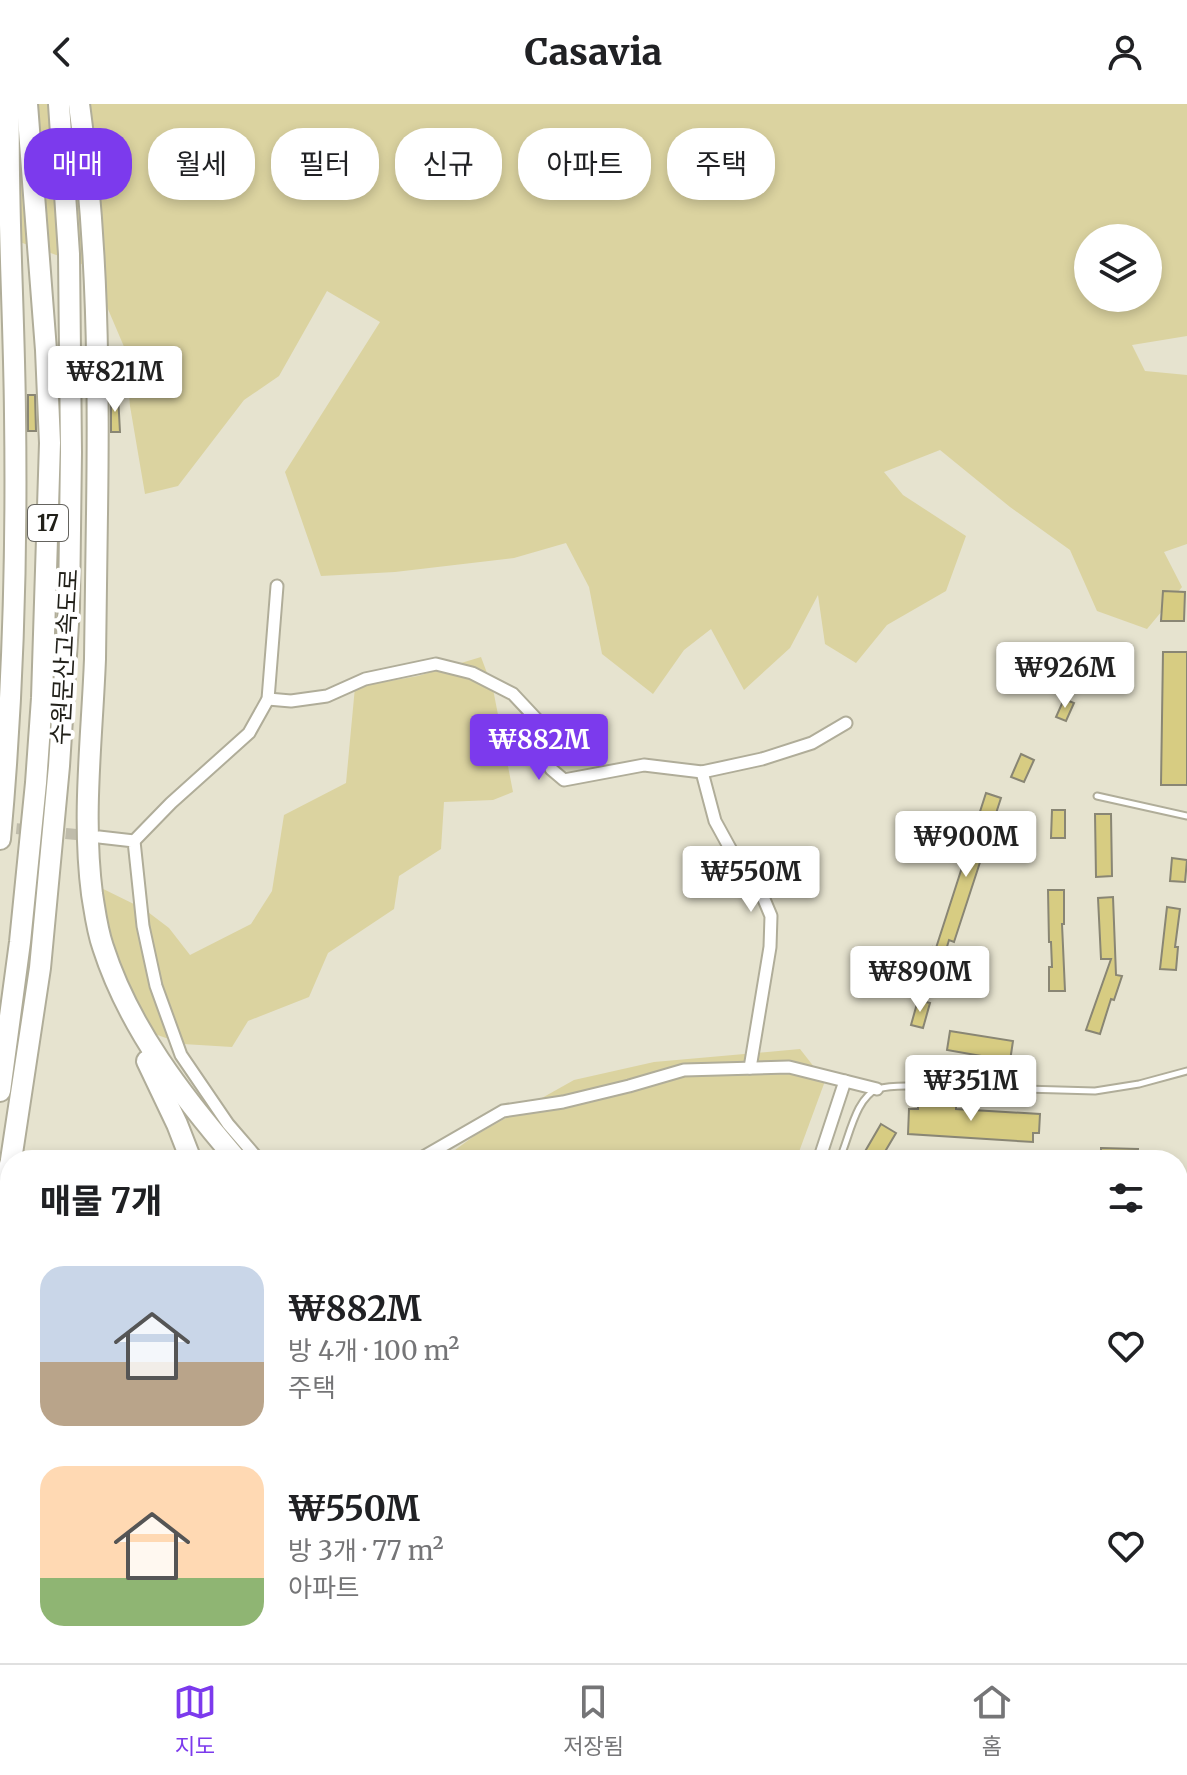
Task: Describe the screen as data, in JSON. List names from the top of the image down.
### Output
{
  "streets": {
    "highway": ["17", "수원문산고속도로"]
  },
  "page": {
    "header": "Casavia",
    "chip": [
      "매매",
      "월세",
      "필터",
      "신규",
      "아파트",
      "주택"
    ],
    "price": [
      "₩821M",
      "₩926M",
      "₩882M",
      "₩900M",
      "₩550M",
      "₩890M",
      "₩351M"
    ],
    "heading": "매물 7개",
    "list": [
      {
        "name": "₩882M",
        "note": "방 4개 · 100 m² · 주택"
      },
      {
        "name": "₩550M",
        "note": "방 3개 · 77 m² · 아파트"
      }
    ],
    "tabs": ["지도", "저장됨", "홈"]
  }
}
